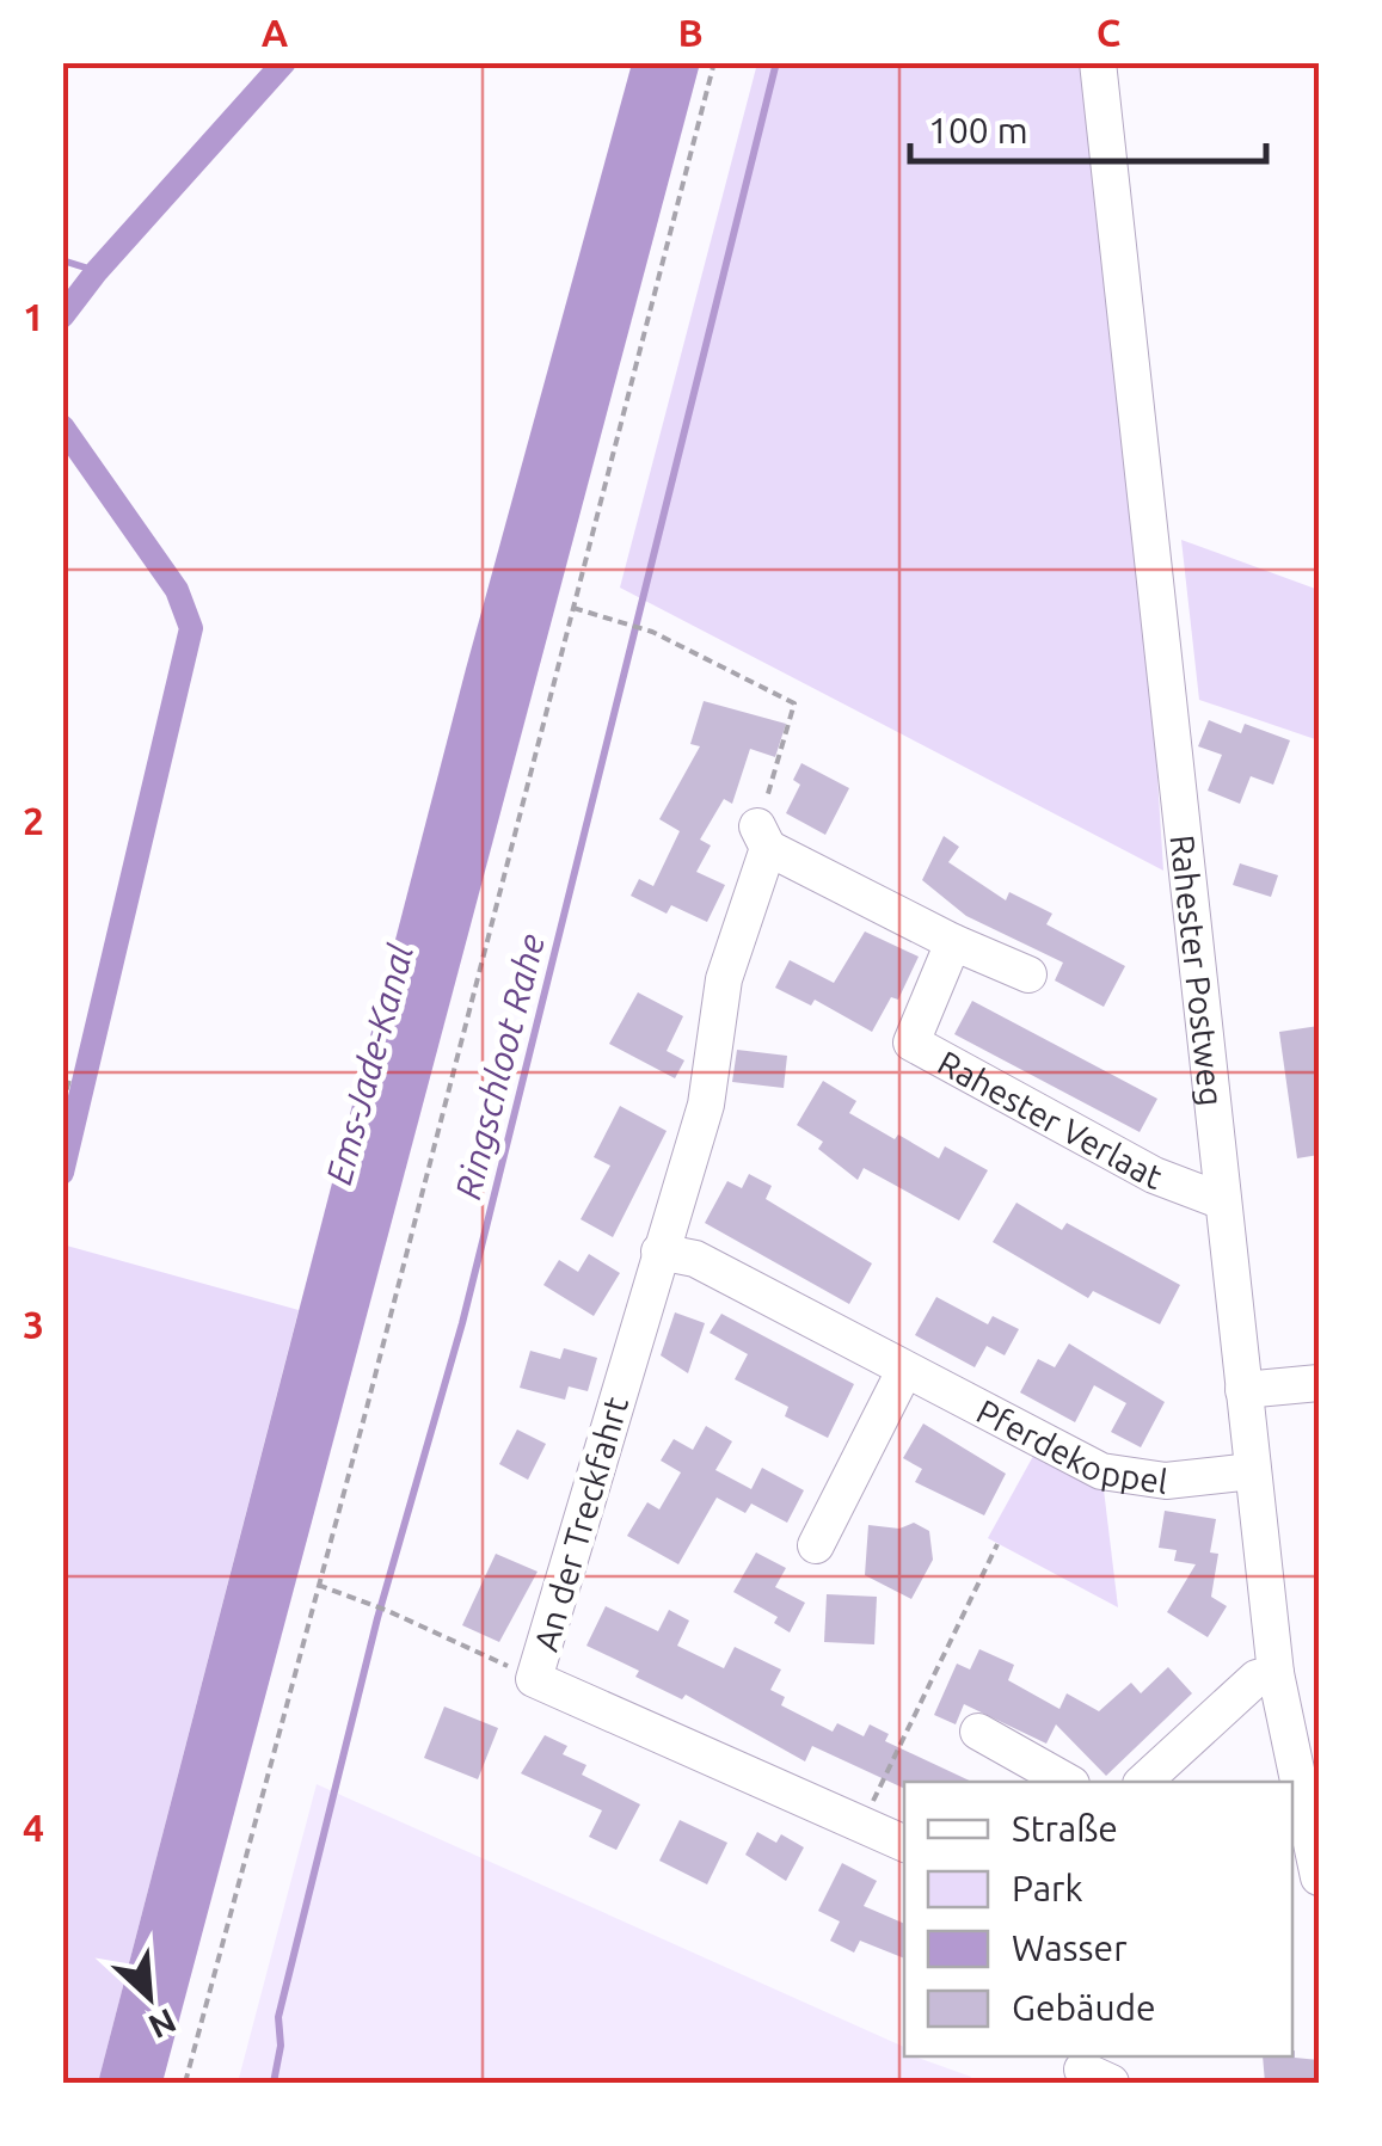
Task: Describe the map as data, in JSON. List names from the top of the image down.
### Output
{
  "streets": {
    "street": [
      "Rahester Postweg",
      "Rahester Verlaat",
      "Pferdekoppel",
      "An der Treckfahrt"
    ]
  },
  "crossings": [
    ["Rahester Postweg", "Rahester Verlaat"],
    ["Rahester Postweg", "Pferdekoppel"],
    ["Pferdekoppel", "An der Treckfahrt"]
  ],
  "water": ["Ems-Jade-Kanal", "Ringschloot Rahe"],
  "legend": [
    "Straße",
    "Park",
    "Wasser",
    "Gebäude"
  ],
  "scale_bar": "100 m",
  "north": "bottom right",
  "grid": {
    "columns": ["A", "B", "C"],
    "rows": [
      "1",
      "2",
      "3",
      "4"
    ]
  }
}
